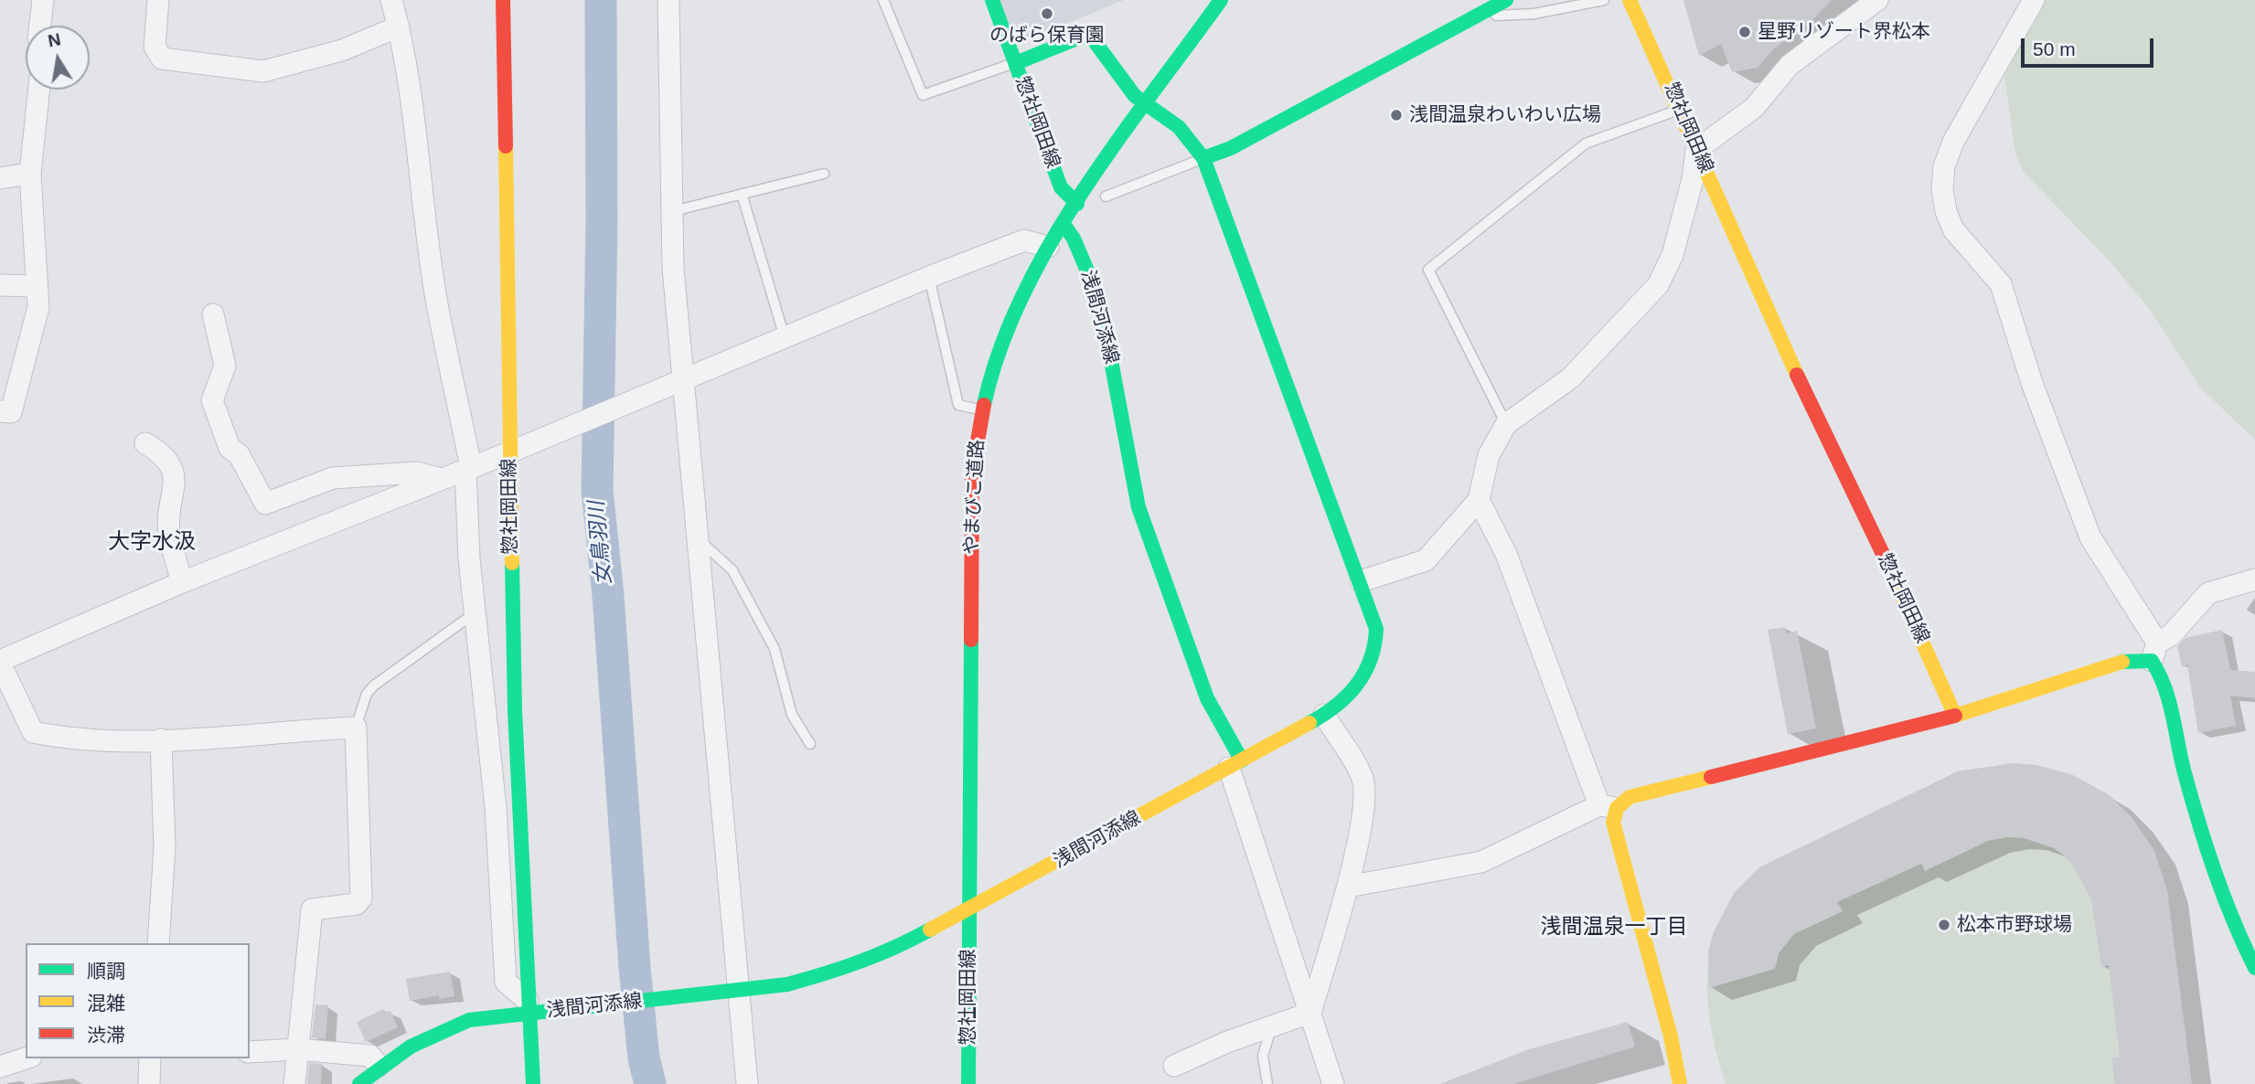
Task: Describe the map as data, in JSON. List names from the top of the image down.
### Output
{
  "streets": {
    "main road": ["惣社岡田線", "浅間河添線", "やまびこ道路"]
  },
  "crossings": [
    ["惣社岡田線", "浅間河添線"],
    ["惣社岡田線", "やまびこ道路"],
    ["浅間河添線", "やまびこ道路"]
  ],
  "districts": ["大字水汲", "浅間温泉一丁目"],
  "water": ["女鳥羽川"],
  "places": [
    "のばら保育園",
    "星野リゾート界松本",
    "浅間温泉わいわい広場",
    "松本市野球場"
  ],
  "legend": ["順調", "混雑", "渋滞"],
  "scale_bar": "50 m",
  "north": "top"
}
